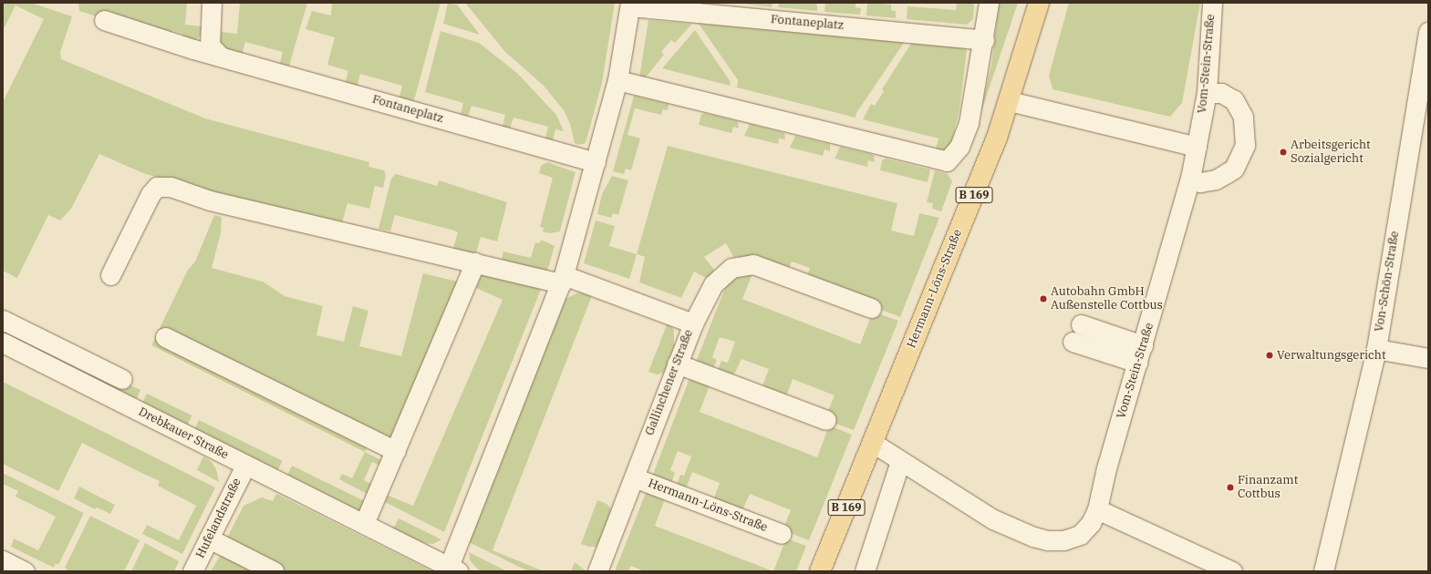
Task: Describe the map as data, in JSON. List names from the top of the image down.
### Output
{
  "streets": {
    "main road": ["B 169", "Hermann-Löns-Straße"],
    "street": [
      "Fontaneplatz",
      "Vom-Stein-Straße",
      "Von-Schön-Straße",
      "Gallinchener Straße",
      "Drebkauer Straße",
      "Hufelandstraße"
    ]
  },
  "crossings": [
    ["Vom-Stein-Straße", "Hermann-Löns-Straße"],
    ["Hermann-Löns-Straße", "Gallinchener Straße"],
    ["Drebkauer Straße", "Hufelandstraße"]
  ],
  "places": [
    "Arbeitsgericht Sozialgericht",
    "Autobahn GmbH Außenstelle Cottbus",
    "Verwaltungsgericht",
    "Finanzamt Cottbus"
  ]
}
